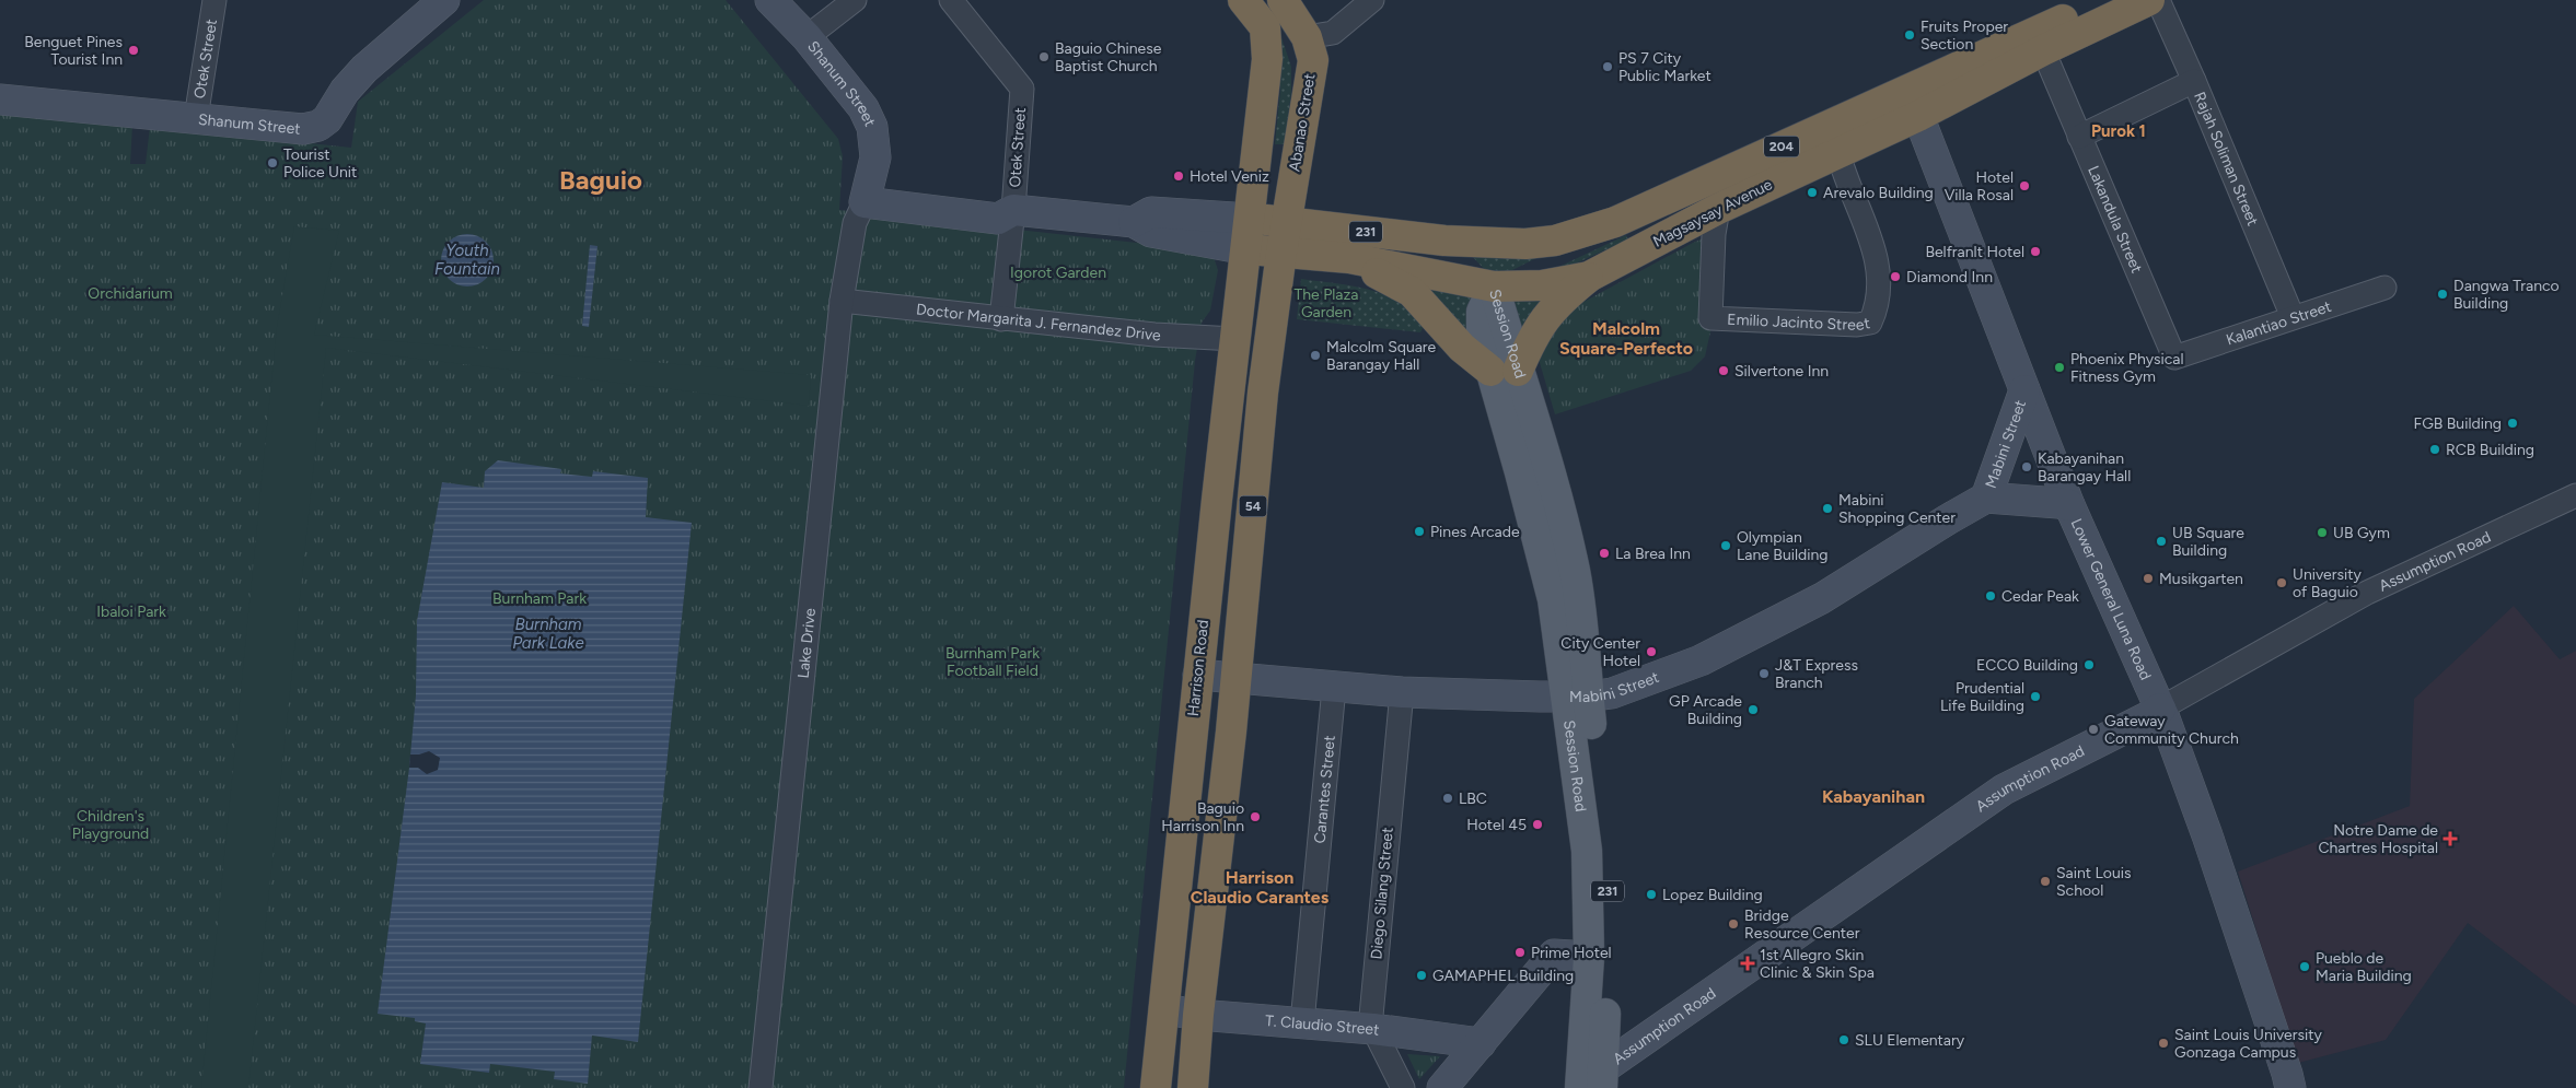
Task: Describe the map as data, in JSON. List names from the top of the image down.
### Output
{
  "streets": {
    "highway": [
      "Abanao Street",
      "204",
      "Magsaysay Avenue",
      "231",
      "54",
      "Harrison Road"
    ],
    "main road": ["Session Road"],
    "street": [
      "Otek Street",
      "Shanum Street",
      "Rajah Soliman Street",
      "Lakandula Street",
      "Emilio Jacinto Street",
      "Doctor Margarita J. Fernandez Drive",
      "Kalantiao Street",
      "Mabini Street",
      "Assumption Road",
      "Lower General Luna Road",
      "Lake Drive",
      "Carantes Street",
      "Diego Silang Street",
      "T. Claudio Street"
    ]
  },
  "crossings": [
    ["Otek Street", "Shanum Street"],
    ["Otek Street", "Doctor Margarita J. Fernandez Drive"],
    ["Shanum Street", "Lake Drive"],
    ["Abanao Street", "Magsaysay Avenue"],
    ["Abanao Street", "54"],
    ["Rajah Soliman Street", "Kalantiao Street"],
    ["Magsaysay Avenue", "Lakandula Street"],
    ["Magsaysay Avenue", "Emilio Jacinto Street"],
    ["Magsaysay Avenue", "Session Road"],
    ["Magsaysay Avenue", "54"],
    ["Magsaysay Avenue", "Lower General Luna Road"],
    ["Magsaysay Avenue", "Harrison Road"],
    ["Lakandula Street", "Kalantiao Street"],
    ["Doctor Margarita J. Fernandez Drive", "Lake Drive"],
    ["Doctor Margarita J. Fernandez Drive", "Harrison Road"],
    ["Session Road", "Mabini Street"],
    ["Session Road", "Assumption Road"],
    ["Mabini Street", "54"],
    ["Mabini Street", "Lower General Luna Road"],
    ["Mabini Street", "Harrison Road"],
    ["Mabini Street", "Carantes Street"],
    ["Mabini Street", "Diego Silang Street"],
    ["54", "Harrison Road"],
    ["54", "T. Claudio Street"],
    ["Assumption Road", "Lower General Luna Road"],
    ["Harrison Road", "T. Claudio Street"],
    ["Carantes Street", "T. Claudio Street"],
    ["Diego Silang Street", "T. Claudio Street"]
  ],
  "districts": [
    "Purok 1",
    "Baguio",
    "Malcolm Square-Perfecto",
    "Kabayanihan",
    "Harrison Claudio Carantes"
  ],
  "water": ["Youth Fountain", "Burnham Park Lake"],
  "parks": [
    "Igorot Garden",
    "Orchidarium",
    "The Plaza Garden",
    "Burnham Park",
    "Ibaloi Park",
    "Burnham Park Football Field",
    "Children's Playground"
  ],
  "places": {
    "other": [
      "Fruits Proper Section",
      "Benguet Pines Tourist Inn",
      "Baguio Chinese Baptist Church",
      "PS 7 City Public Market",
      "Tourist Police Unit",
      "Hotel Veniz",
      "Hotel Villa Rosal",
      "Arevalo Building",
      "Belfranlt Hotel",
      "Diamond Inn",
      "Dangwa Tranco Building",
      "Malcolm Square Barangay Hall",
      "Phoenix Physical Fitness Gym",
      "Silvertone Inn",
      "FGB Building",
      "RCB Building",
      "Kabayanihan Barangay Hall",
      "Mabini Shopping Center",
      "Pines Arcade",
      "UB Gym",
      "UB Square Building",
      "Olympian Lane Building",
      "La Brea Inn",
      "Musikgarten",
      "University of Baguio",
      "Cedar Peak",
      "City Center Hotel",
      "ECCO Building",
      "J&T Express Branch",
      "Prudential Life Building",
      "GP Arcade Building",
      "Gateway Community Church",
      "LBC",
      "Baguio Harrison Inn",
      "Hotel 45",
      "Saint Louis School",
      "Lopez Building",
      "Bridge Resource Center",
      "Prime Hotel",
      "Pueblo de Maria Building",
      "GAMAPHEL Building",
      "SLU Elementary",
      "Saint Louis University Gonzaga Campus"
    ],
    "health": ["Notre Dame de Chartres Hospital", "1st Allegro Skin Clinic & Skin Spa"]
  }
}
